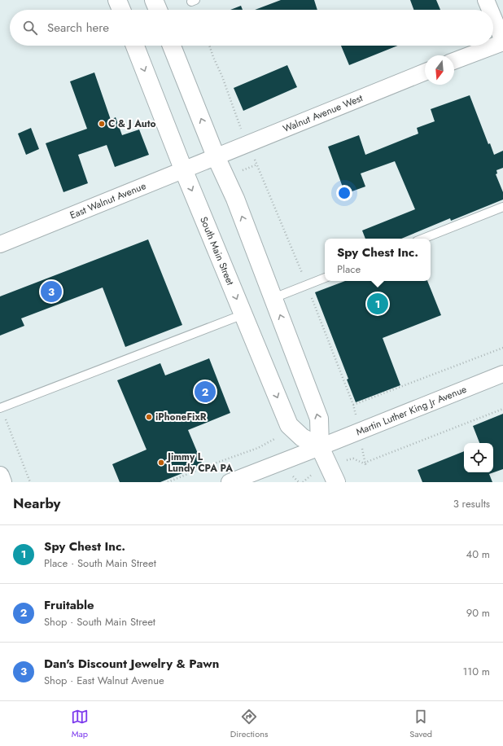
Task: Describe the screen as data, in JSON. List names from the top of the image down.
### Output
{
  "streets": {
    "street": [
      "Walnut Avenue West",
      "East Walnut Avenue",
      "South Main Street",
      "Martin Luther King Jr Avenue"
    ]
  },
  "crossings": [
    ["Walnut Avenue West", "East Walnut Avenue"],
    ["East Walnut Avenue", "South Main Street"],
    ["South Main Street", "Martin Luther King Jr Avenue"]
  ],
  "places": ["C & J Auto", "iPhoneFixR", "Jimmy L Lundy CPA PA"],
  "north": "bottom",
  "page": {
    "search": "Search here",
    "popup": ["Spy Chest Inc.", "Place"],
    "pins": ["3", "1", "2"],
    "heading": ["Nearby", "3 results"],
    "list": [
      {
        "mark": "1",
        "name": "Spy Chest Inc.",
        "note": "Place · South Main Street",
        "value": "40 m"
      },
      {
        "mark": "2",
        "name": "Fruitable",
        "note": "Shop · South Main Street",
        "value": "90 m"
      },
      {
        "mark": "3",
        "name": "Dan's Discount Jewelry & Pawn",
        "note": "Shop · East Walnut Avenue",
        "value": "110 m"
      }
    ],
    "nav": ["Map", "Directions", "Saved"]
  }
}
